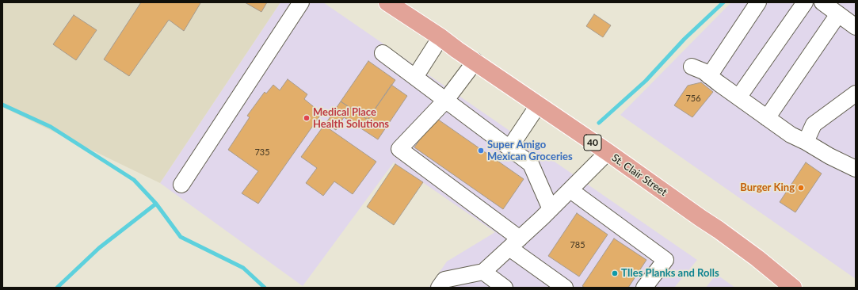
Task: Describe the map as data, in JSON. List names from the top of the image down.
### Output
{
  "streets": {
    "main road": ["40", "St. Clair Street"]
  },
  "places": [
    "Medical Place Health Solutions",
    "Super Amigo Mexican Groceries",
    "Burger King",
    "TIles Planks and Rolls"
  ],
  "house_numbers": ["756", "735", "785"]
}
